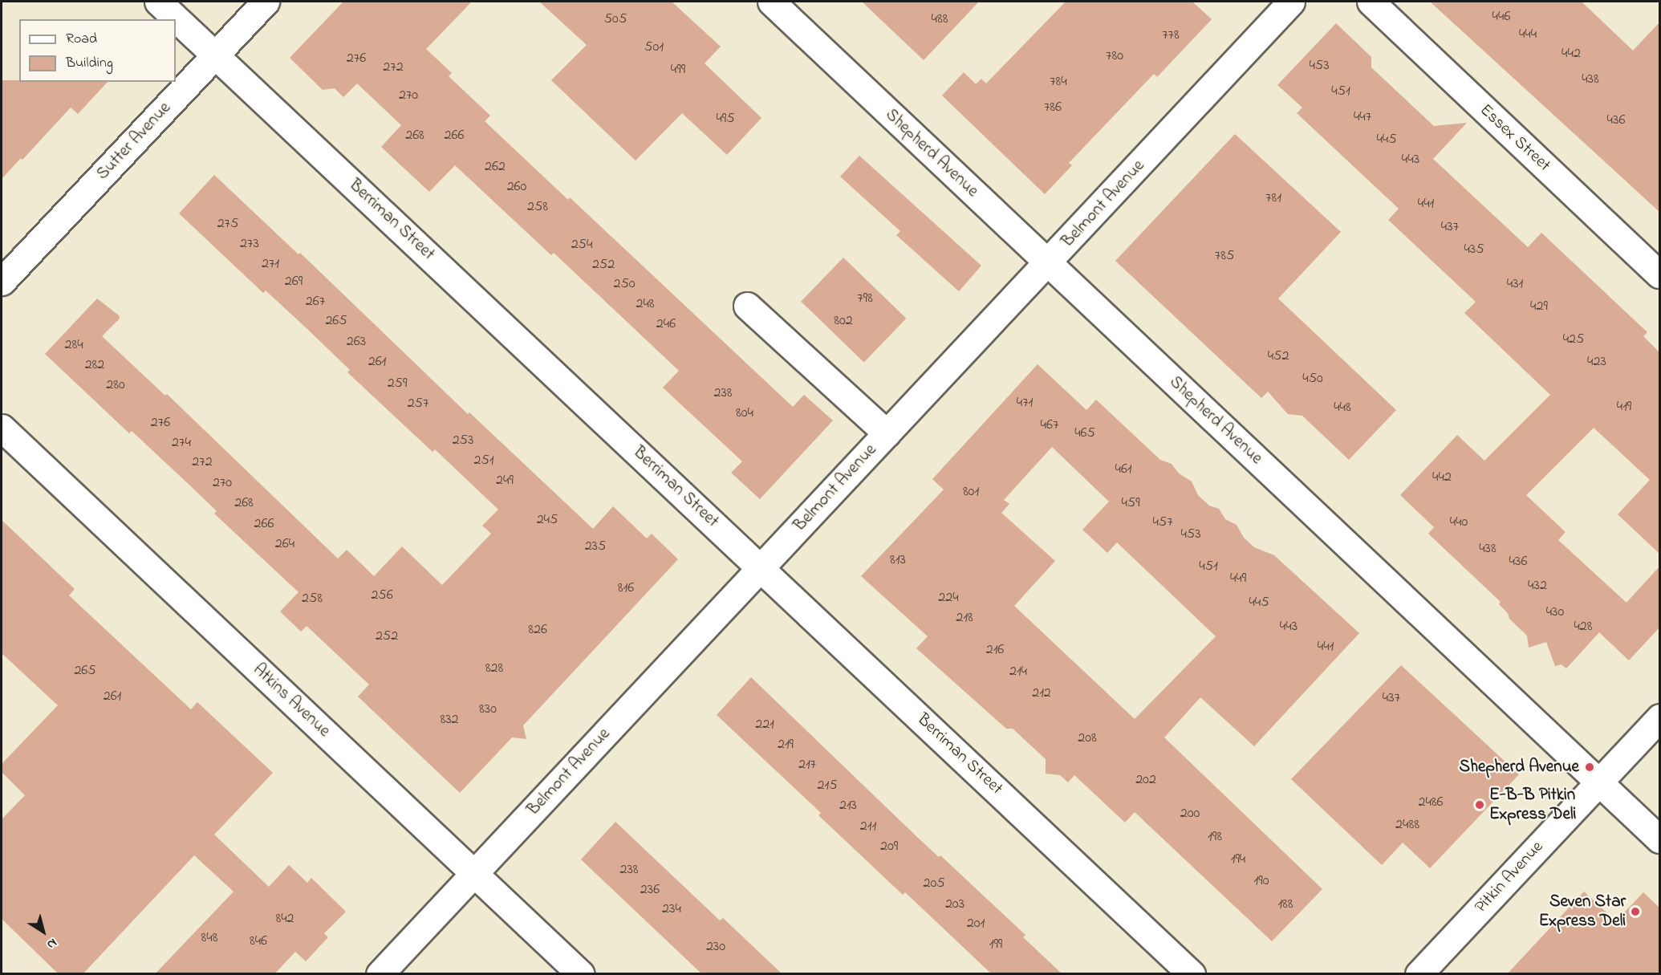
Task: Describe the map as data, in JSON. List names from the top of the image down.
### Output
{
  "streets": {
    "street": [
      "Essex Street",
      "Sutter Avenue",
      "Shepherd Avenue",
      "Belmont Avenue",
      "Berriman Street",
      "Atkins Avenue",
      "Pitkin Avenue"
    ]
  },
  "crossings": [
    ["Sutter Avenue", "Berriman Street"],
    ["Shepherd Avenue", "Belmont Avenue"],
    ["Shepherd Avenue", "Pitkin Avenue"],
    ["Belmont Avenue", "Berriman Street"],
    ["Belmont Avenue", "Atkins Avenue"]
  ],
  "places": ["Shepherd Avenue", "E-B-B Pitkin Express Deli", "Seven Star Express Deli"],
  "house_numbers": [
    "446",
    "505",
    "488",
    "444",
    "778",
    "501",
    "442",
    "780",
    "276",
    "453",
    "272",
    "499",
    "438",
    "784",
    "451",
    "270",
    "786",
    "447",
    "495",
    "436",
    "268",
    "266",
    "445",
    "443",
    "262",
    "260",
    "781",
    "441",
    "258",
    "275",
    "437",
    "273",
    "254",
    "435",
    "785",
    "271",
    "252",
    "269",
    "250",
    "431",
    "798",
    "267",
    "248",
    "429",
    "265",
    "802",
    "246",
    "425",
    "263",
    "284",
    "452",
    "261",
    "423",
    "282",
    "450",
    "259",
    "280",
    "238",
    "471",
    "257",
    "419",
    "448",
    "804",
    "276",
    "467",
    "465",
    "253",
    "274",
    "251",
    "272",
    "461",
    "442",
    "249",
    "270",
    "801",
    "268",
    "459",
    "245",
    "457",
    "440",
    "266",
    "453",
    "264",
    "235",
    "438",
    "813",
    "436",
    "451",
    "449",
    "432",
    "816",
    "256",
    "224",
    "258",
    "445",
    "430",
    "218",
    "443",
    "428",
    "826",
    "252",
    "441",
    "216",
    "828",
    "265",
    "214",
    "212",
    "261",
    "437",
    "830",
    "832",
    "221",
    "208",
    "219",
    "217",
    "202",
    "215",
    "2486",
    "213",
    "200",
    "2488",
    "211",
    "198",
    "209",
    "194",
    "238",
    "190",
    "205",
    "236",
    "203",
    "188",
    "234",
    "842",
    "201",
    "848",
    "846",
    "199",
    "230"
  ],
  "legend": ["Road", "Building"],
  "north": "bottom right"
}
